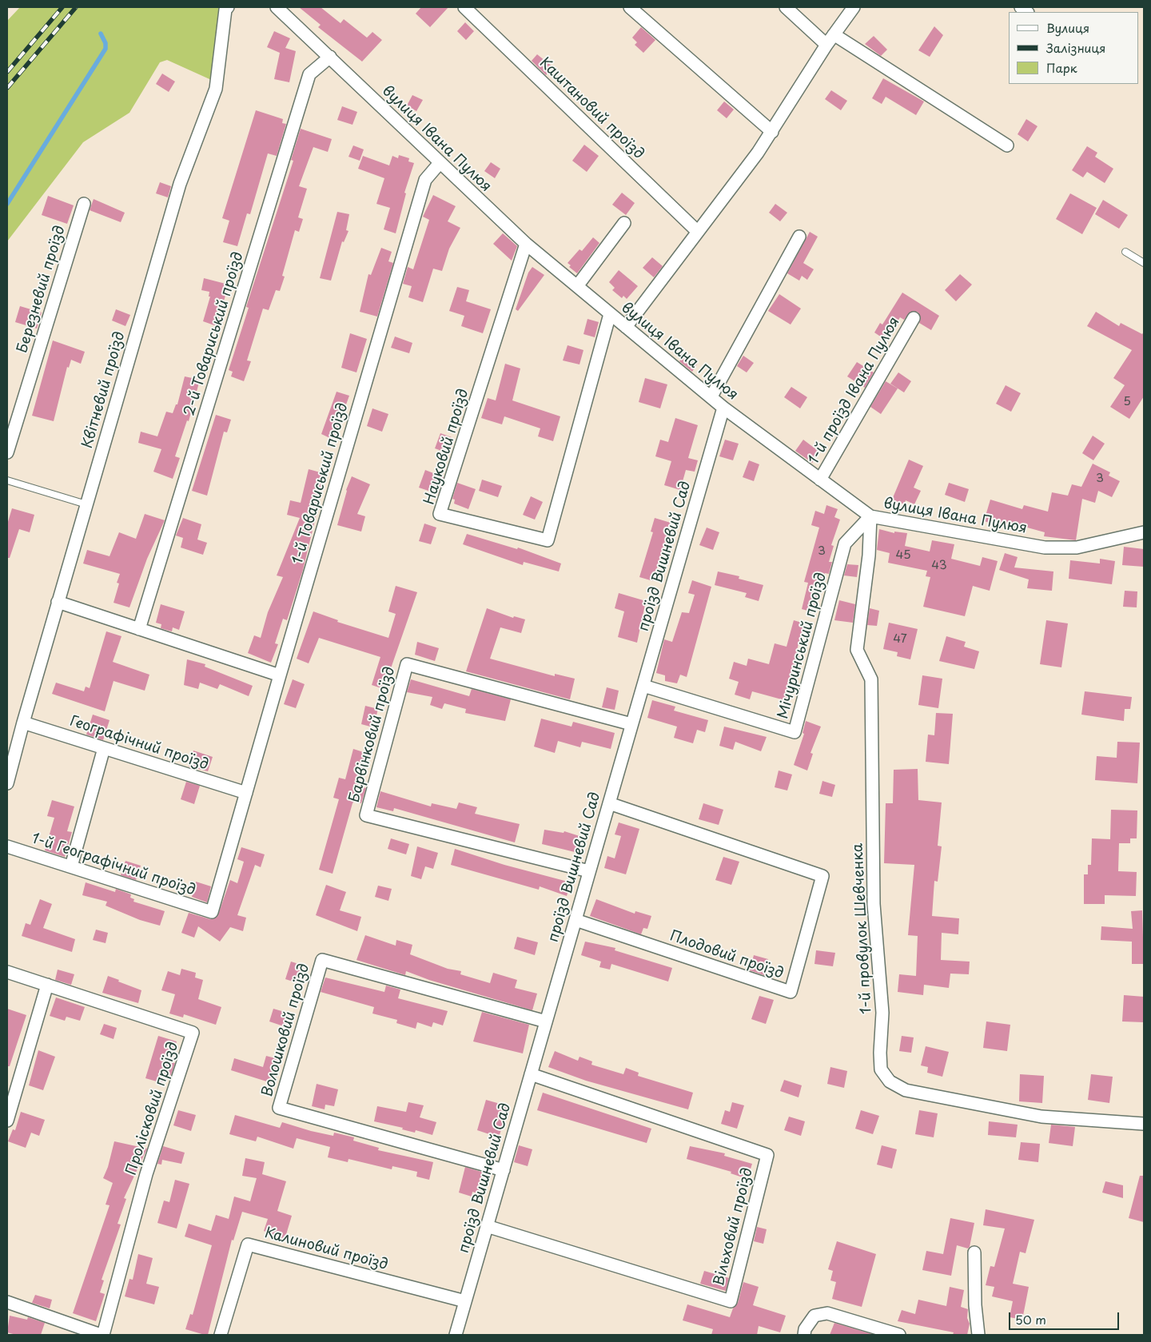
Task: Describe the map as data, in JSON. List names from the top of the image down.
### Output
{
  "streets": {
    "street": [
      "Каштановий проїзд",
      "вулиця Івана Пулюя",
      "Березневий проїзд",
      "2-й Товариський проїзд",
      "Квітневий проїзд",
      "1-й проїзд Івана Пулюя",
      "Науковий проїзд",
      "1-й Товариський проїзд",
      "проїзд Вишневий Сад",
      "Мічуринський проїзд",
      "Барвінковий проїзд",
      "Географічний проїзд",
      "1-й Географічний проїзд",
      "1-й провулок Шевченка",
      "Плодовий проїзд",
      "Волошковий проїзд",
      "Пролісковий проїзд",
      "Вільховий проїзд",
      "Калиновий проїзд"
    ]
  },
  "crossings": [
    ["вулиця Івана Пулюя", "2-й Товариський проїзд"],
    ["вулиця Івана Пулюя", "1-й проїзд Івана Пулюя"],
    ["вулиця Івана Пулюя", "Науковий проїзд"],
    ["вулиця Івана Пулюя", "1-й Товариський проїзд"],
    ["вулиця Івана Пулюя", "проїзд Вишневий Сад"],
    ["вулиця Івана Пулюя", "Мічуринський проїзд"],
    ["вулиця Івана Пулюя", "1-й провулок Шевченка"],
    ["Квітневий проїзд", "Географічний проїзд"],
    ["проїзд Вишневий Сад", "Мічуринський проїзд"],
    ["проїзд Вишневий Сад", "Барвінковий проїзд"],
    ["проїзд Вишневий Сад", "Плодовий проїзд"],
    ["проїзд Вишневий Сад", "Волошковий проїзд"],
    ["проїзд Вишневий Сад", "Вільховий проїзд"],
    ["проїзд Вишневий Сад", "Калиновий проїзд"],
    ["Мічуринський проїзд", "1-й провулок Шевченка"],
    ["Географічний проїзд", "1-й Географічний проїзд"]
  ],
  "house_numbers": [
    "5",
    "3",
    "3",
    "45",
    "43",
    "47"
  ],
  "legend": ["Вулиця", "Залізниця", "Парк"],
  "scale_bar": "50 m"
}
